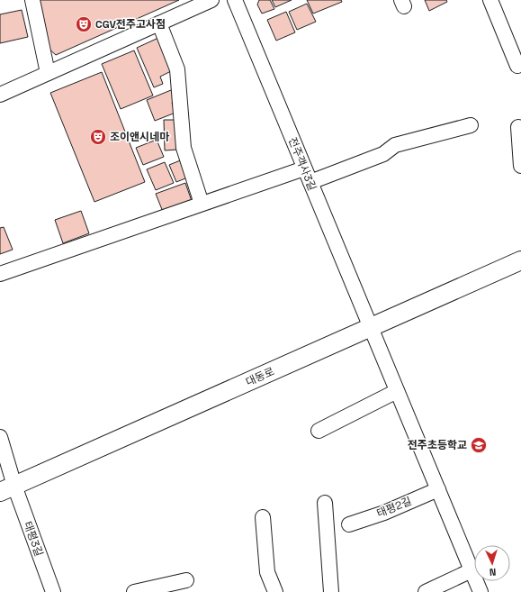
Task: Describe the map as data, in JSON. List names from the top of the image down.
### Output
{
  "streets": {
    "street": [
      "전주객사3길",
      "대동로",
      "태평2길",
      "태평3길"
    ]
  },
  "crossings": [
    ["전주객사3길", "대동로"],
    ["대동로", "태평3길"]
  ],
  "places": {
    "theatre": ["CGV전주고사점", "조이앤시네마"],
    "school or university": ["전주초등학교"]
  },
  "north": "bottom"
}
